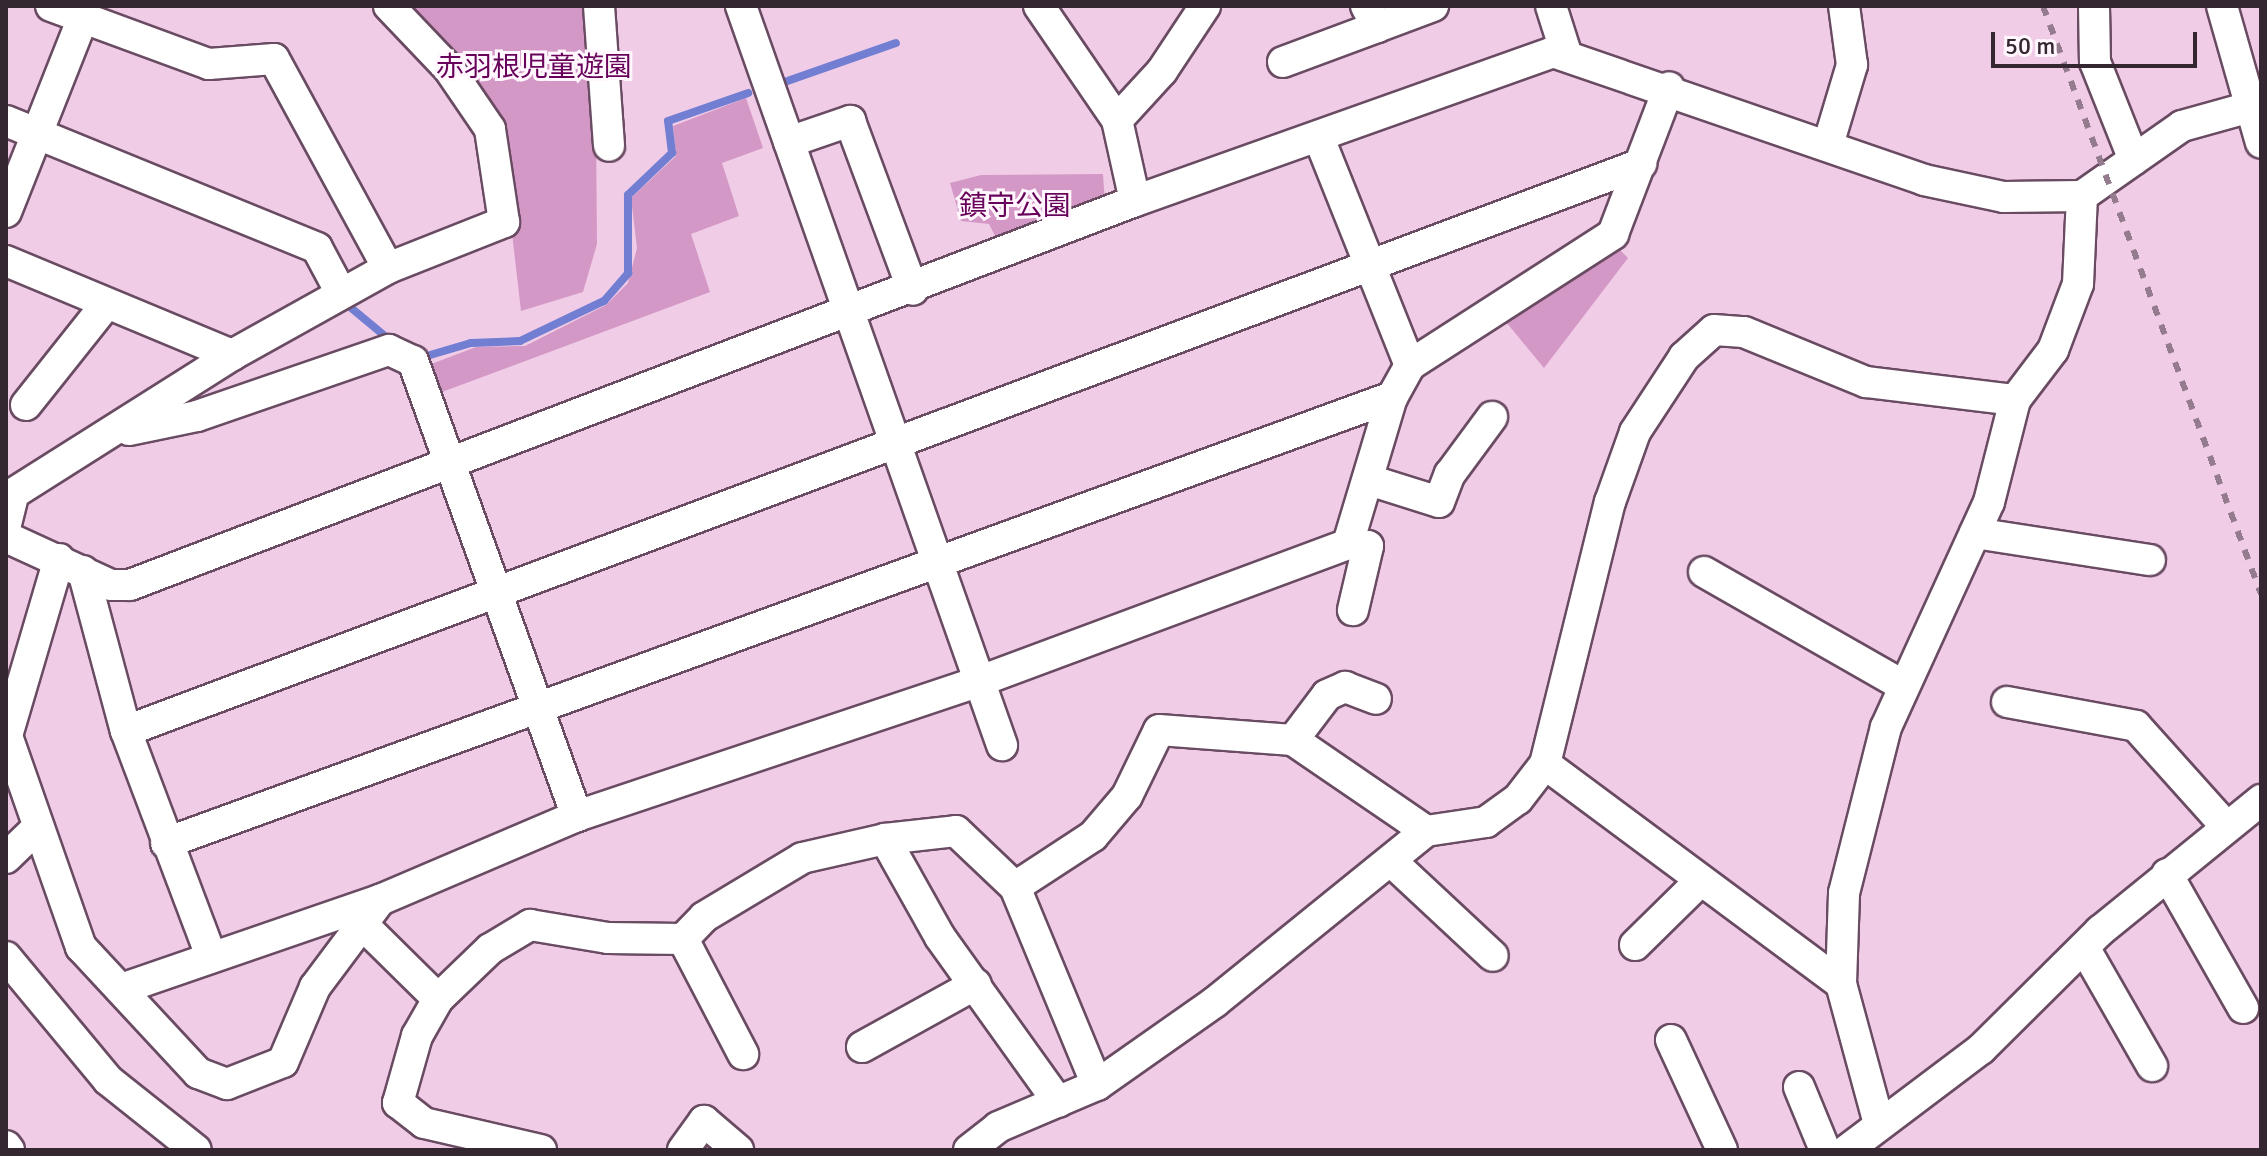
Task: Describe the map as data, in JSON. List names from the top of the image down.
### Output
{
  "parks": ["赤羽根児童遊園", "鎮守公園"],
  "scale_bar": "50 m"
}
